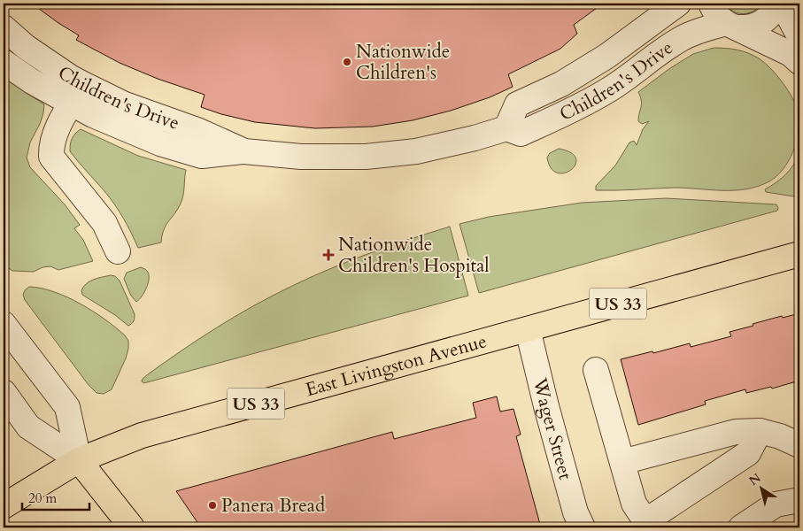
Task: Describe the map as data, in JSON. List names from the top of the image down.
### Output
{
  "streets": {
    "main road": ["US 33", "East Livingston Avenue"],
    "street": ["Children's Drive", "Wager Street"]
  },
  "crossings": [
    ["East Livingston Avenue", "Wager Street"]
  ],
  "places": {
    "other": ["Nationwide Children's", "Panera Bread"],
    "health": ["Nationwide Children's Hospital"]
  },
  "scale_bar": "20 m",
  "north": "top left"
}
